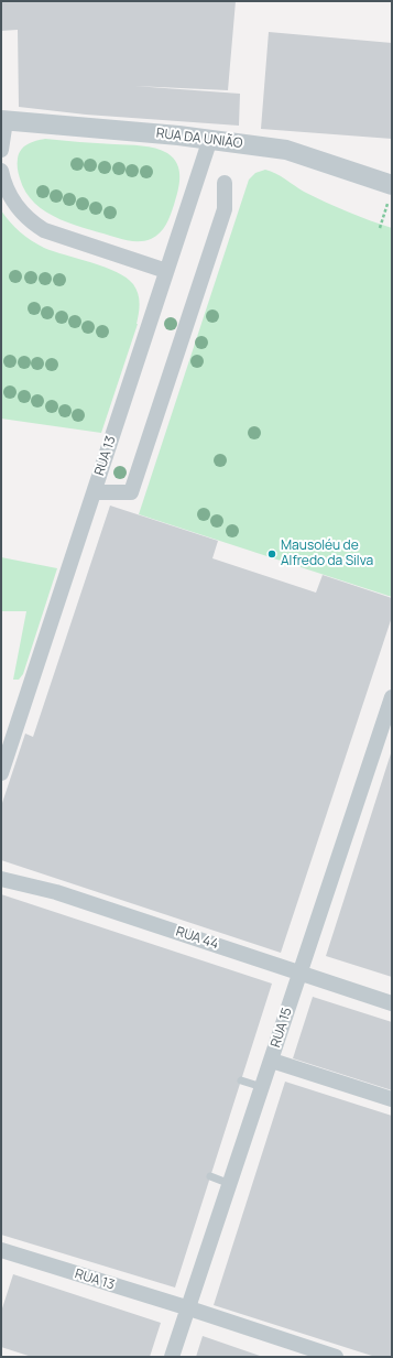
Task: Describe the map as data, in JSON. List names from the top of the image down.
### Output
{
  "streets": {
    "street": [
      "RUA DA UNIÃO",
      "RUA 13",
      "RUA 44",
      "RUA 15"
    ]
  },
  "crossings": [
    ["RUA DA UNIÃO", "RUA 13"],
    ["RUA 13", "RUA 15"],
    ["RUA 44", "RUA 15"]
  ],
  "places": ["Mausoléu de Alfredo da Silva"]
}
